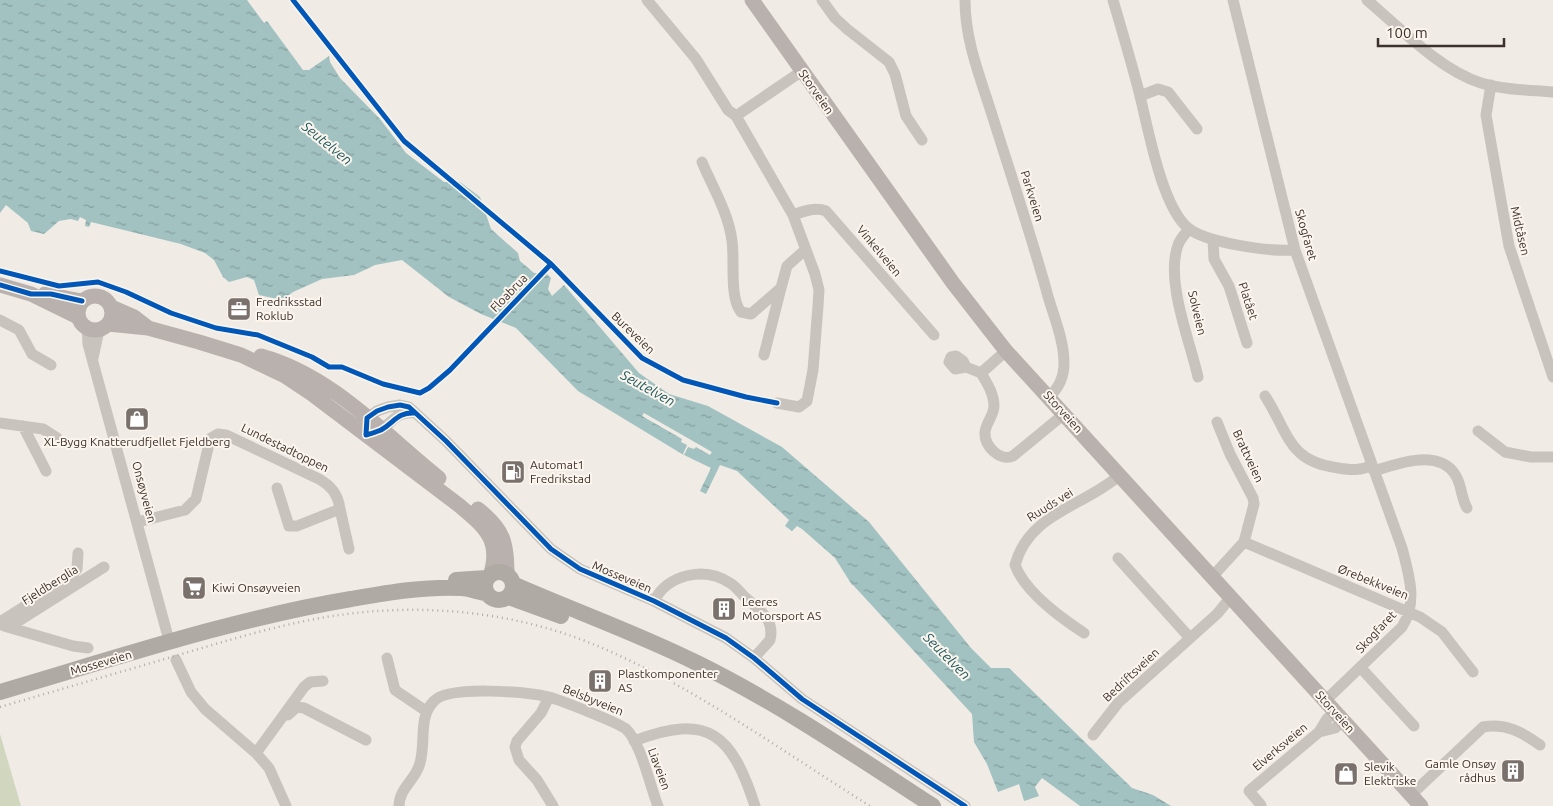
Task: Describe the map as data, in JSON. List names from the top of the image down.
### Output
{
  "streets": {
    "highway": ["Mosseveien"],
    "main road": ["Storveien"],
    "street": [
      "Parkveien",
      "Midtåsen",
      "Skogfaret",
      "Vinkelveien",
      "Platået",
      "Solveien",
      "Lundestadtoppen",
      "Brattveien",
      "Onsøyveien",
      "Ruuds vei",
      "Ørebekkveien",
      "Fjeldberglia",
      "Bedriftsveien",
      "Belsbyveien",
      "Elverksveien",
      "Liaveien"
    ],
    "cycle path": ["Floabrua", "Bureveien"]
  },
  "crossings": [
    ["Storveien", "Parkveien"],
    ["Storveien", "Skogfaret"],
    ["Storveien", "Ruuds vei"],
    ["Storveien", "Bedriftsveien"],
    ["Storveien", "Elverksveien"],
    ["Skogfaret", "Ørebekkveien"],
    ["Skogfaret", "Elverksveien"],
    ["Lundestadtoppen", "Onsøyveien"],
    ["Brattveien", "Ørebekkveien"],
    ["Belsbyveien", "Liaveien"]
  ],
  "water": ["Seutelven"],
  "places": {
    "office": ["Fredriksstad Roklub"],
    "shop": ["XL-Bygg Knatterudfjellet Fjeldberg", "Slevik Elektriske"],
    "fuel station": ["Automat1 Fredrikstad"],
    "supermarket": ["Kiwi Onsøyveien"],
    "building": ["Leeres Motorsport AS", "Plastkomponenter AS", "Gamle Onsøy rådhus"]
  },
  "scale_bar": "100 m"
}
